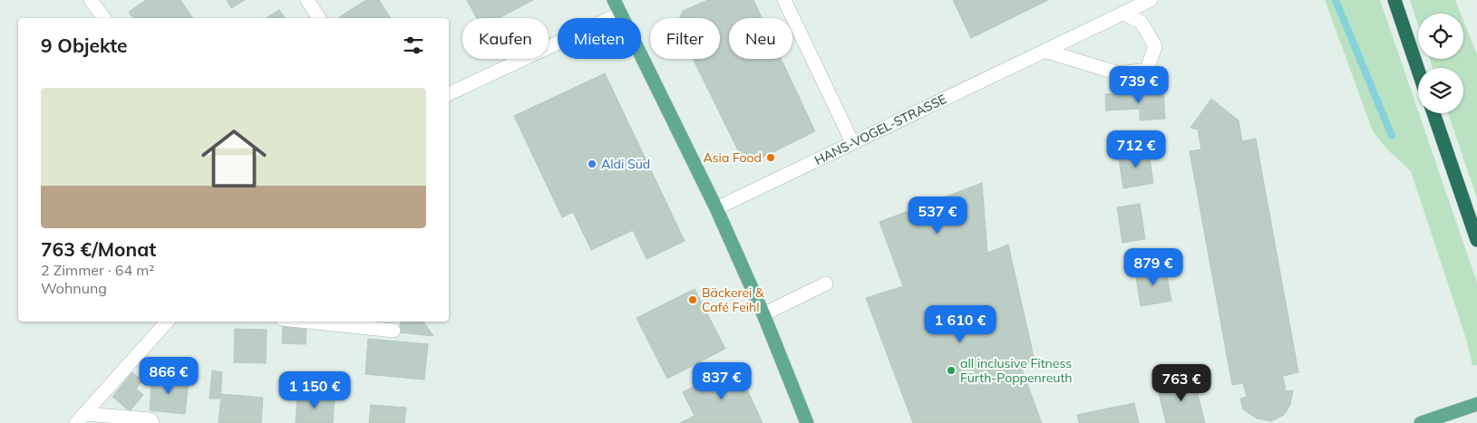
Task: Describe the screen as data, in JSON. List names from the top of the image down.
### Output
{
  "streets": {
    "street": ["HANS-VOGEL-STRASSE"]
  },
  "places": [
    "Asia Food",
    "Aldi Süd",
    "Bäckerei & Café Feihl",
    "all inclusive Fitness Fürth-Poppenreuth"
  ],
  "page": {
    "chip": [
      "Kaufen",
      "Mieten",
      "Filter",
      "Neu"
    ],
    "heading": "9 Objekte",
    "price": [
      "739 €",
      "712 €",
      "537 €",
      "879 €",
      "1 610 €",
      "866 €",
      "837 €",
      "763 €",
      "1 150 €"
    ],
    "list": [
      {
        "name": "763 €/Monat",
        "note": "2 Zimmer · 64 m² · Wohnung"
      }
    ]
  }
}
